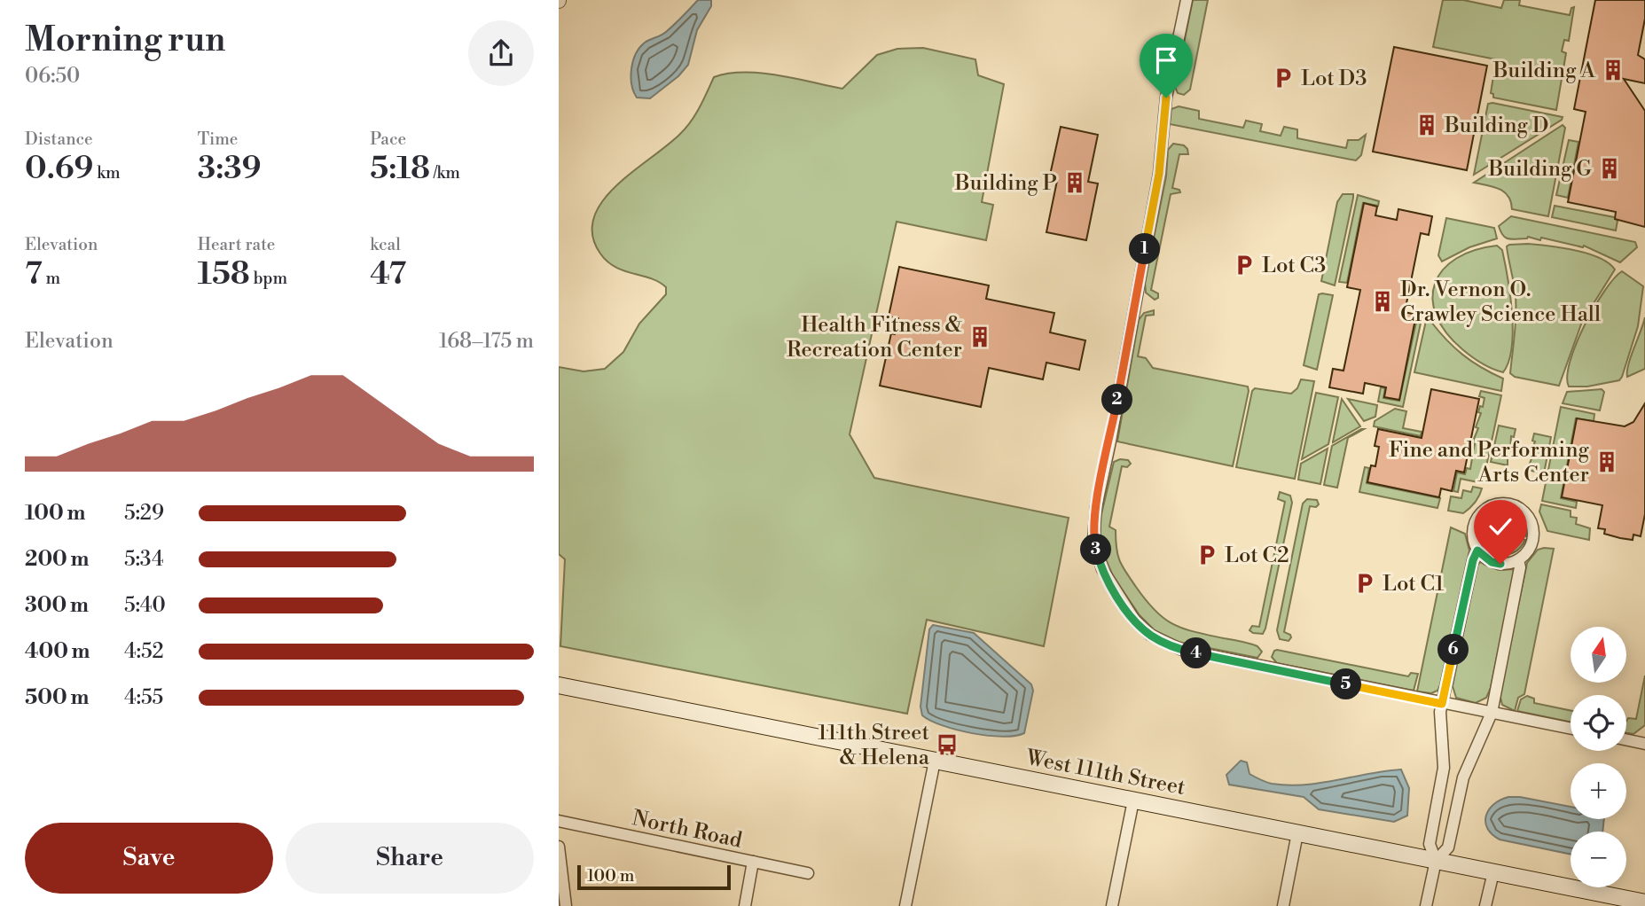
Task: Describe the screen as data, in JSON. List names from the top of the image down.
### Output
{
  "streets": {
    "main road": ["West 111th Street"],
    "street": ["North Road"]
  },
  "places": {
    "building": [
      "Building A",
      "Building D",
      "Building G",
      "Building P",
      "Dr. Vernon O. Crawley Science Hall",
      "Health Fitness & Recreation Center",
      "Fine and Performing Arts Center"
    ],
    "parking": [
      "Lot D3",
      "Lot C3",
      "Lot C2",
      "Lot C1"
    ],
    "bus stop": ["111th Street & Helena"]
  },
  "scale_bar": "100 m",
  "north": "top",
  "page": {
    "heading": ["Morning run", "06:50"],
    "stats": [
      ["Distance", "0.69 km"],
      ["Time", "3:39"],
      ["Pace", "5:18 /km"],
      ["Elevation", "7 m"],
      ["Heart rate", "158 bpm"],
      ["kcal", "47"]
    ],
    "pins": [
      "1",
      "2",
      "3",
      "6",
      "4",
      "5"
    ],
    "chart": ["Elevation", "168–175 m"],
    "list": [
      {
        "name": "100 m",
        "note": "5:29"
      },
      {
        "name": "200 m",
        "note": "5:34"
      },
      {
        "name": "300 m",
        "note": "5:40"
      },
      {
        "name": "400 m",
        "note": "4:52"
      },
      {
        "name": "500 m",
        "note": "4:55"
      }
    ],
    "map_buttons": ["+", "−"],
    "buttons": ["Save", "Share"],
    "scale": "100 m"
  }
}
